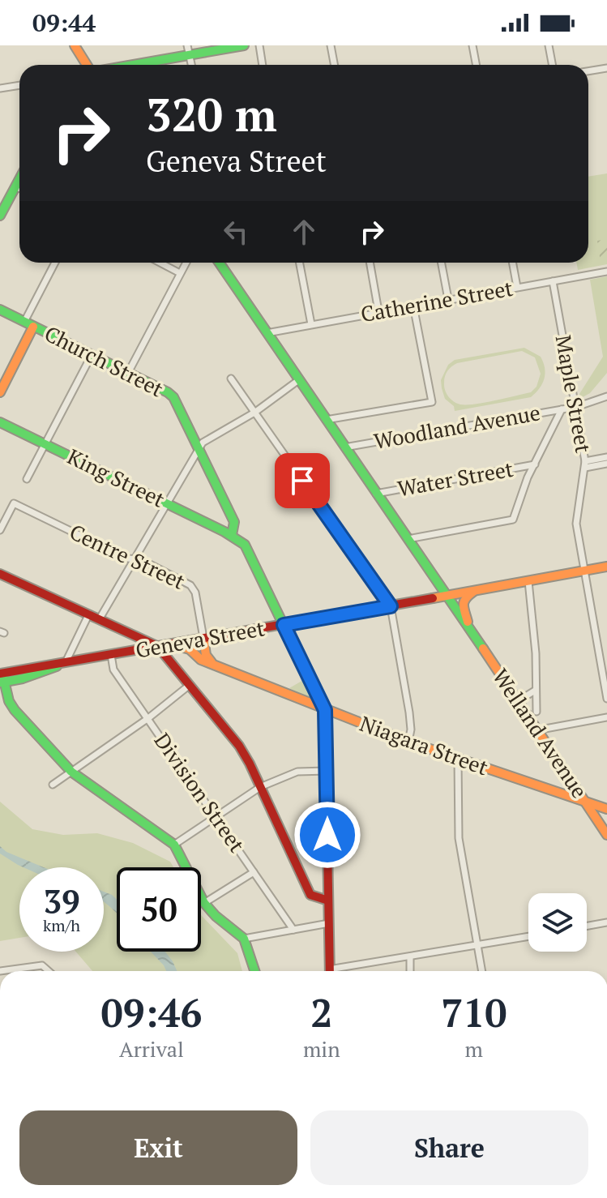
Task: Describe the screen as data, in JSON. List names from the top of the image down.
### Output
{
  "streets": {
    "main road": [
      "Church Street",
      "King Street",
      "Geneva Street",
      "Welland Avenue",
      "Niagara Street"
    ],
    "street": [
      "Catherine Street",
      "Maple Street",
      "Woodland Avenue",
      "Water Street",
      "Centre Street",
      "Division Street"
    ]
  },
  "crossings": [
    ["Catherine Street", "Maple Street"],
    ["Church Street", "King Street"],
    ["Church Street", "Geneva Street"],
    ["Church Street", "Niagara Street"],
    ["Maple Street", "Woodland Avenue"],
    ["Maple Street", "Geneva Street"],
    ["Centre Street", "Geneva Street"],
    ["Geneva Street", "Niagara Street"],
    ["Geneva Street", "Division Street"],
    ["Welland Avenue", "Niagara Street"]
  ],
  "page": {
    "status": "09:44",
    "turn": ["320 m", "Geneva Street"],
    "speed": "39 km/h",
    "limit": "50",
    "eta": [
      "09:46",
      "Arrival",
      "2",
      "min",
      "710",
      "m"
    ],
    "buttons": ["Exit", "Share"]
  }
}
